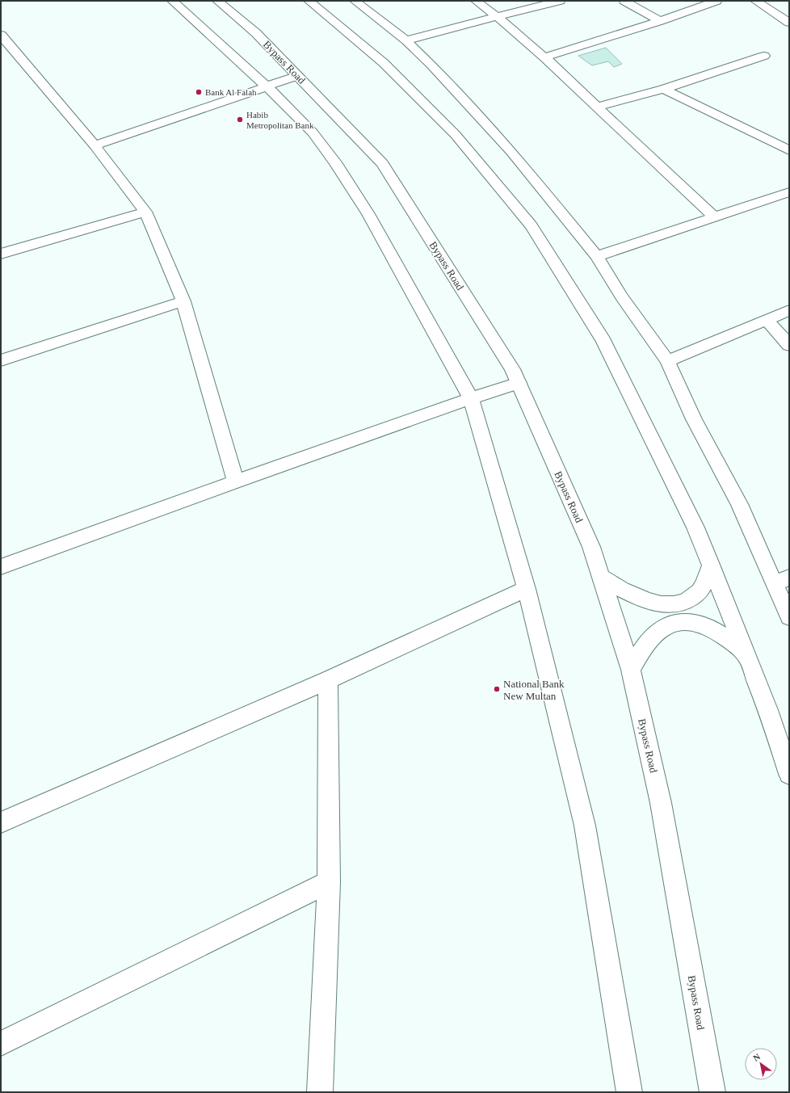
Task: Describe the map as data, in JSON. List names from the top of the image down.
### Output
{
  "streets": {
    "street": ["Bypass Road"]
  },
  "places": ["Bank Al Falah", "Habib Metropolitan Bank", "National Bank New Multan"],
  "north": "top left"
}
